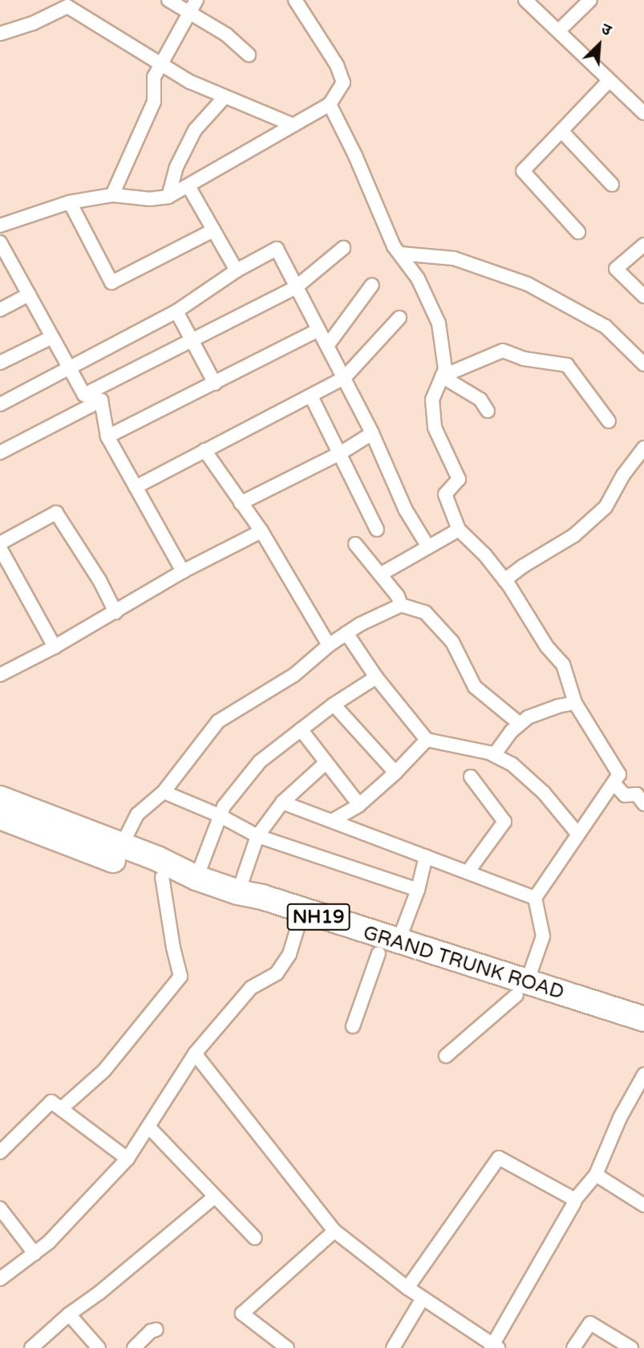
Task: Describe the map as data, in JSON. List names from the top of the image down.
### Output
{
  "streets": {
    "highway": ["NH19", "GRAND TRUNK ROAD"]
  },
  "north": "top right"
}
